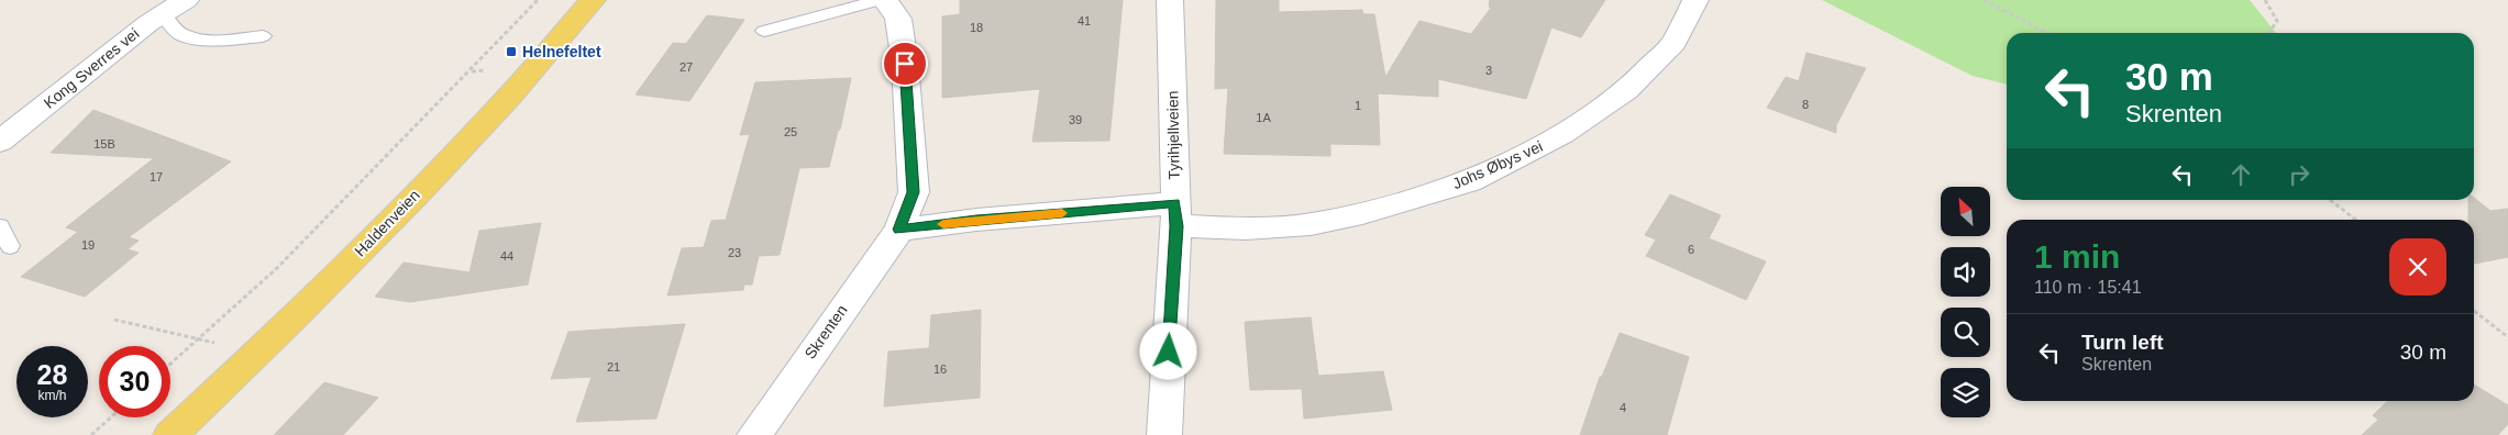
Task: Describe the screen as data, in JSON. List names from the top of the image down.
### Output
{
  "streets": {
    "main road": ["Haldenveien"],
    "street": [
      "Kong Sverres vei",
      "Tyrihjellveien",
      "Johs Øbys vei",
      "Skrenten"
    ]
  },
  "crossings": [
    ["Tyrihjellveien", "Johs Øbys vei"]
  ],
  "places": {
    "transit": ["Helnefeltet"]
  },
  "house_numbers": [
    "41",
    "18",
    "27",
    "3",
    "8",
    "1",
    "1A",
    "39",
    "25",
    "15B",
    "17",
    "19",
    "6",
    "23",
    "44",
    "21",
    "16",
    "4"
  ],
  "north": "top left",
  "page": {
    "turn": ["30 m", "Skrenten"],
    "heading": ["1 min", "110 m · 15:41"],
    "list": [
      {
        "name": "Turn left",
        "note": "Skrenten",
        "value": "30 m"
      }
    ],
    "speed": "28 km/h",
    "limit": "30"
  }
}
